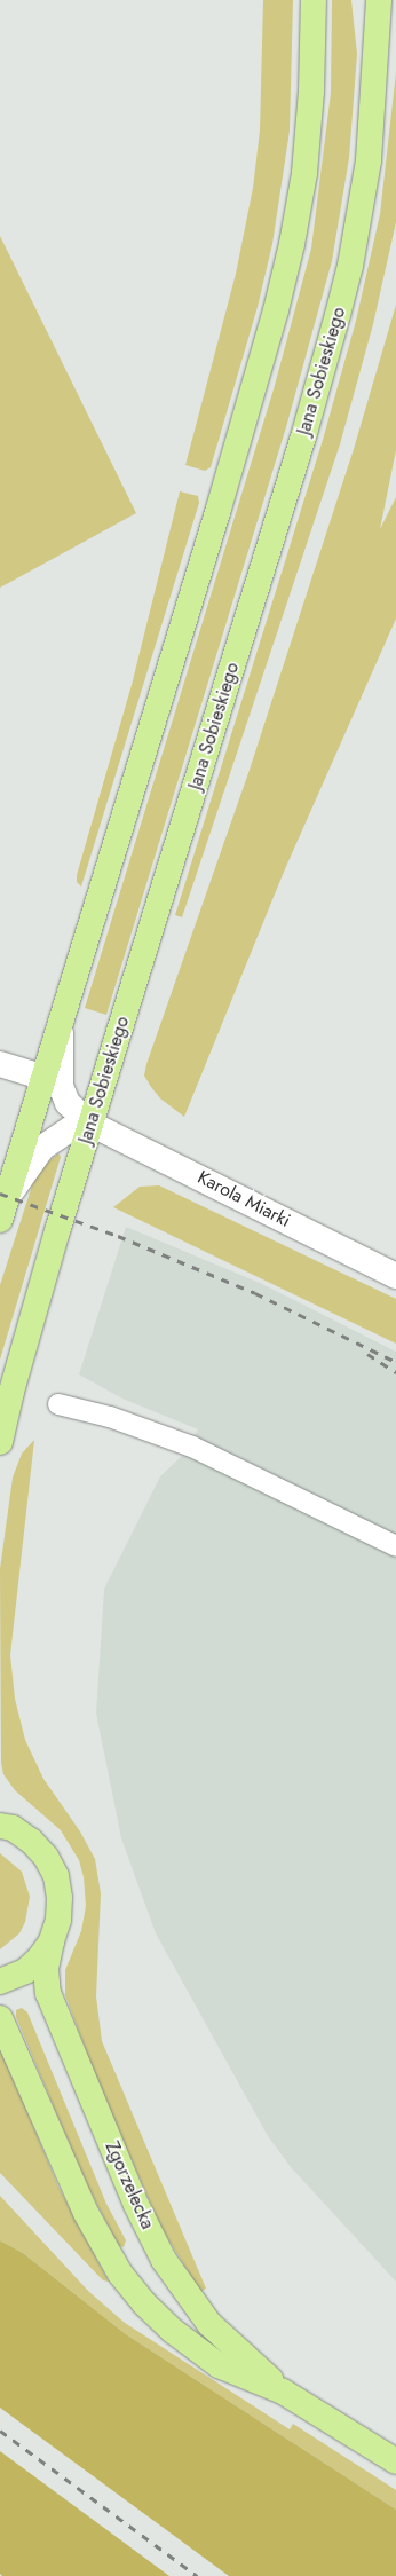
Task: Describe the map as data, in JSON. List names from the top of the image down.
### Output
{
  "streets": {
    "main road": ["Jana Sobieskiego", "Zgorzelecka"],
    "street": ["Karola Miarki"]
  },
  "crossings": [
    ["Jana Sobieskiego", "Karola Miarki"]
  ]
}
